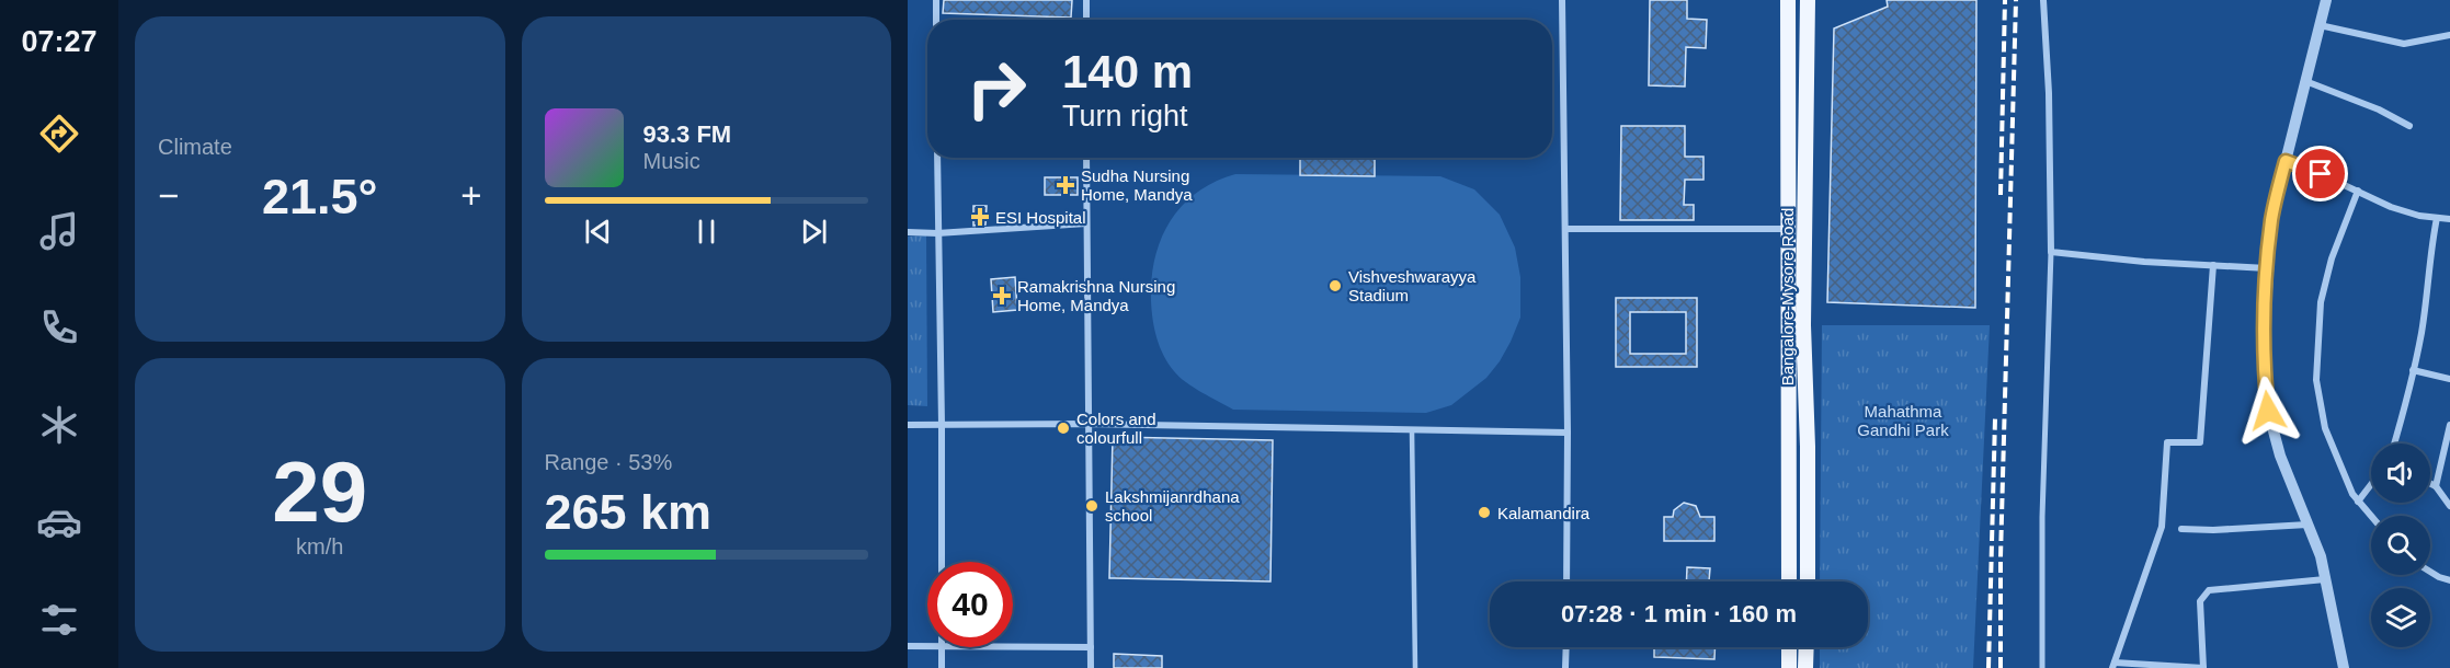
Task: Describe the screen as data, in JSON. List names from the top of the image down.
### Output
{
  "streets": {
    "main road": ["Bangalore-Mysore Road"]
  },
  "parks": ["Mahathma Gandhi Park"],
  "places": {
    "health": ["Sudha Nursing Home, Mandya", "ESI Hospital", "Ramakrishna Nursing Home, Mandya"],
    "other": [
      "Vishveshwarayya Stadium",
      "Colors and colourfull",
      "Lakshmijanrdhana school",
      "Kalamandira"
    ]
  },
  "page": {
    "tabs": "07:27",
    "tile": [
      "Climate",
      ["29", "km/h"],
      ["Range · 53%", "265 km"]
    ],
    "turn": ["140 m", "Turn right"],
    "song": ["93.3 FM", "Music"],
    "heat": ["−", "21.5°", "+"],
    "limit": "40",
    "trip": "07:28 · 1 min · 160 m"
  }
}
